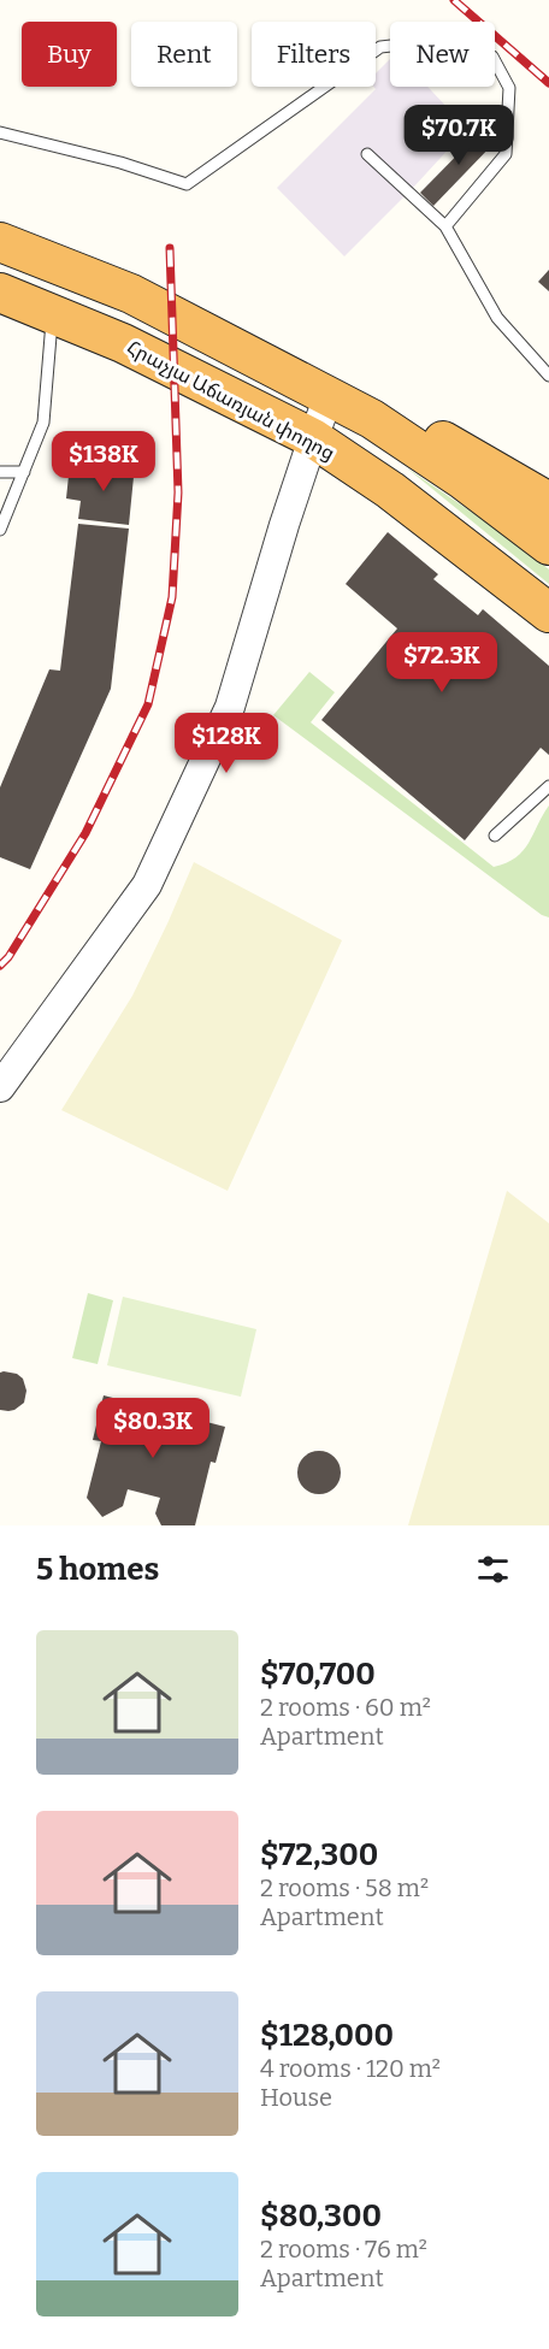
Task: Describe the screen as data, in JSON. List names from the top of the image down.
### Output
{
  "streets": {
    "highway": ["Հրաչյա Աճառյան փողոց"]
  },
  "page": {
    "chip": [
      "Buy",
      "Rent",
      "Filters",
      "New"
    ],
    "price": [
      "$70.7K",
      "$138K",
      "$72.3K",
      "$128K",
      "$80.3K"
    ],
    "heading": "5 homes",
    "list": [
      {
        "name": "$70,700",
        "note": "2 rooms · 60 m² · Apartment"
      },
      {
        "name": "$72,300",
        "note": "2 rooms · 58 m² · Apartment"
      },
      {
        "name": "$128,000",
        "note": "4 rooms · 120 m² · House"
      },
      {
        "name": "$80,300",
        "note": "2 rooms · 76 m² · Apartment"
      }
    ]
  }
}
